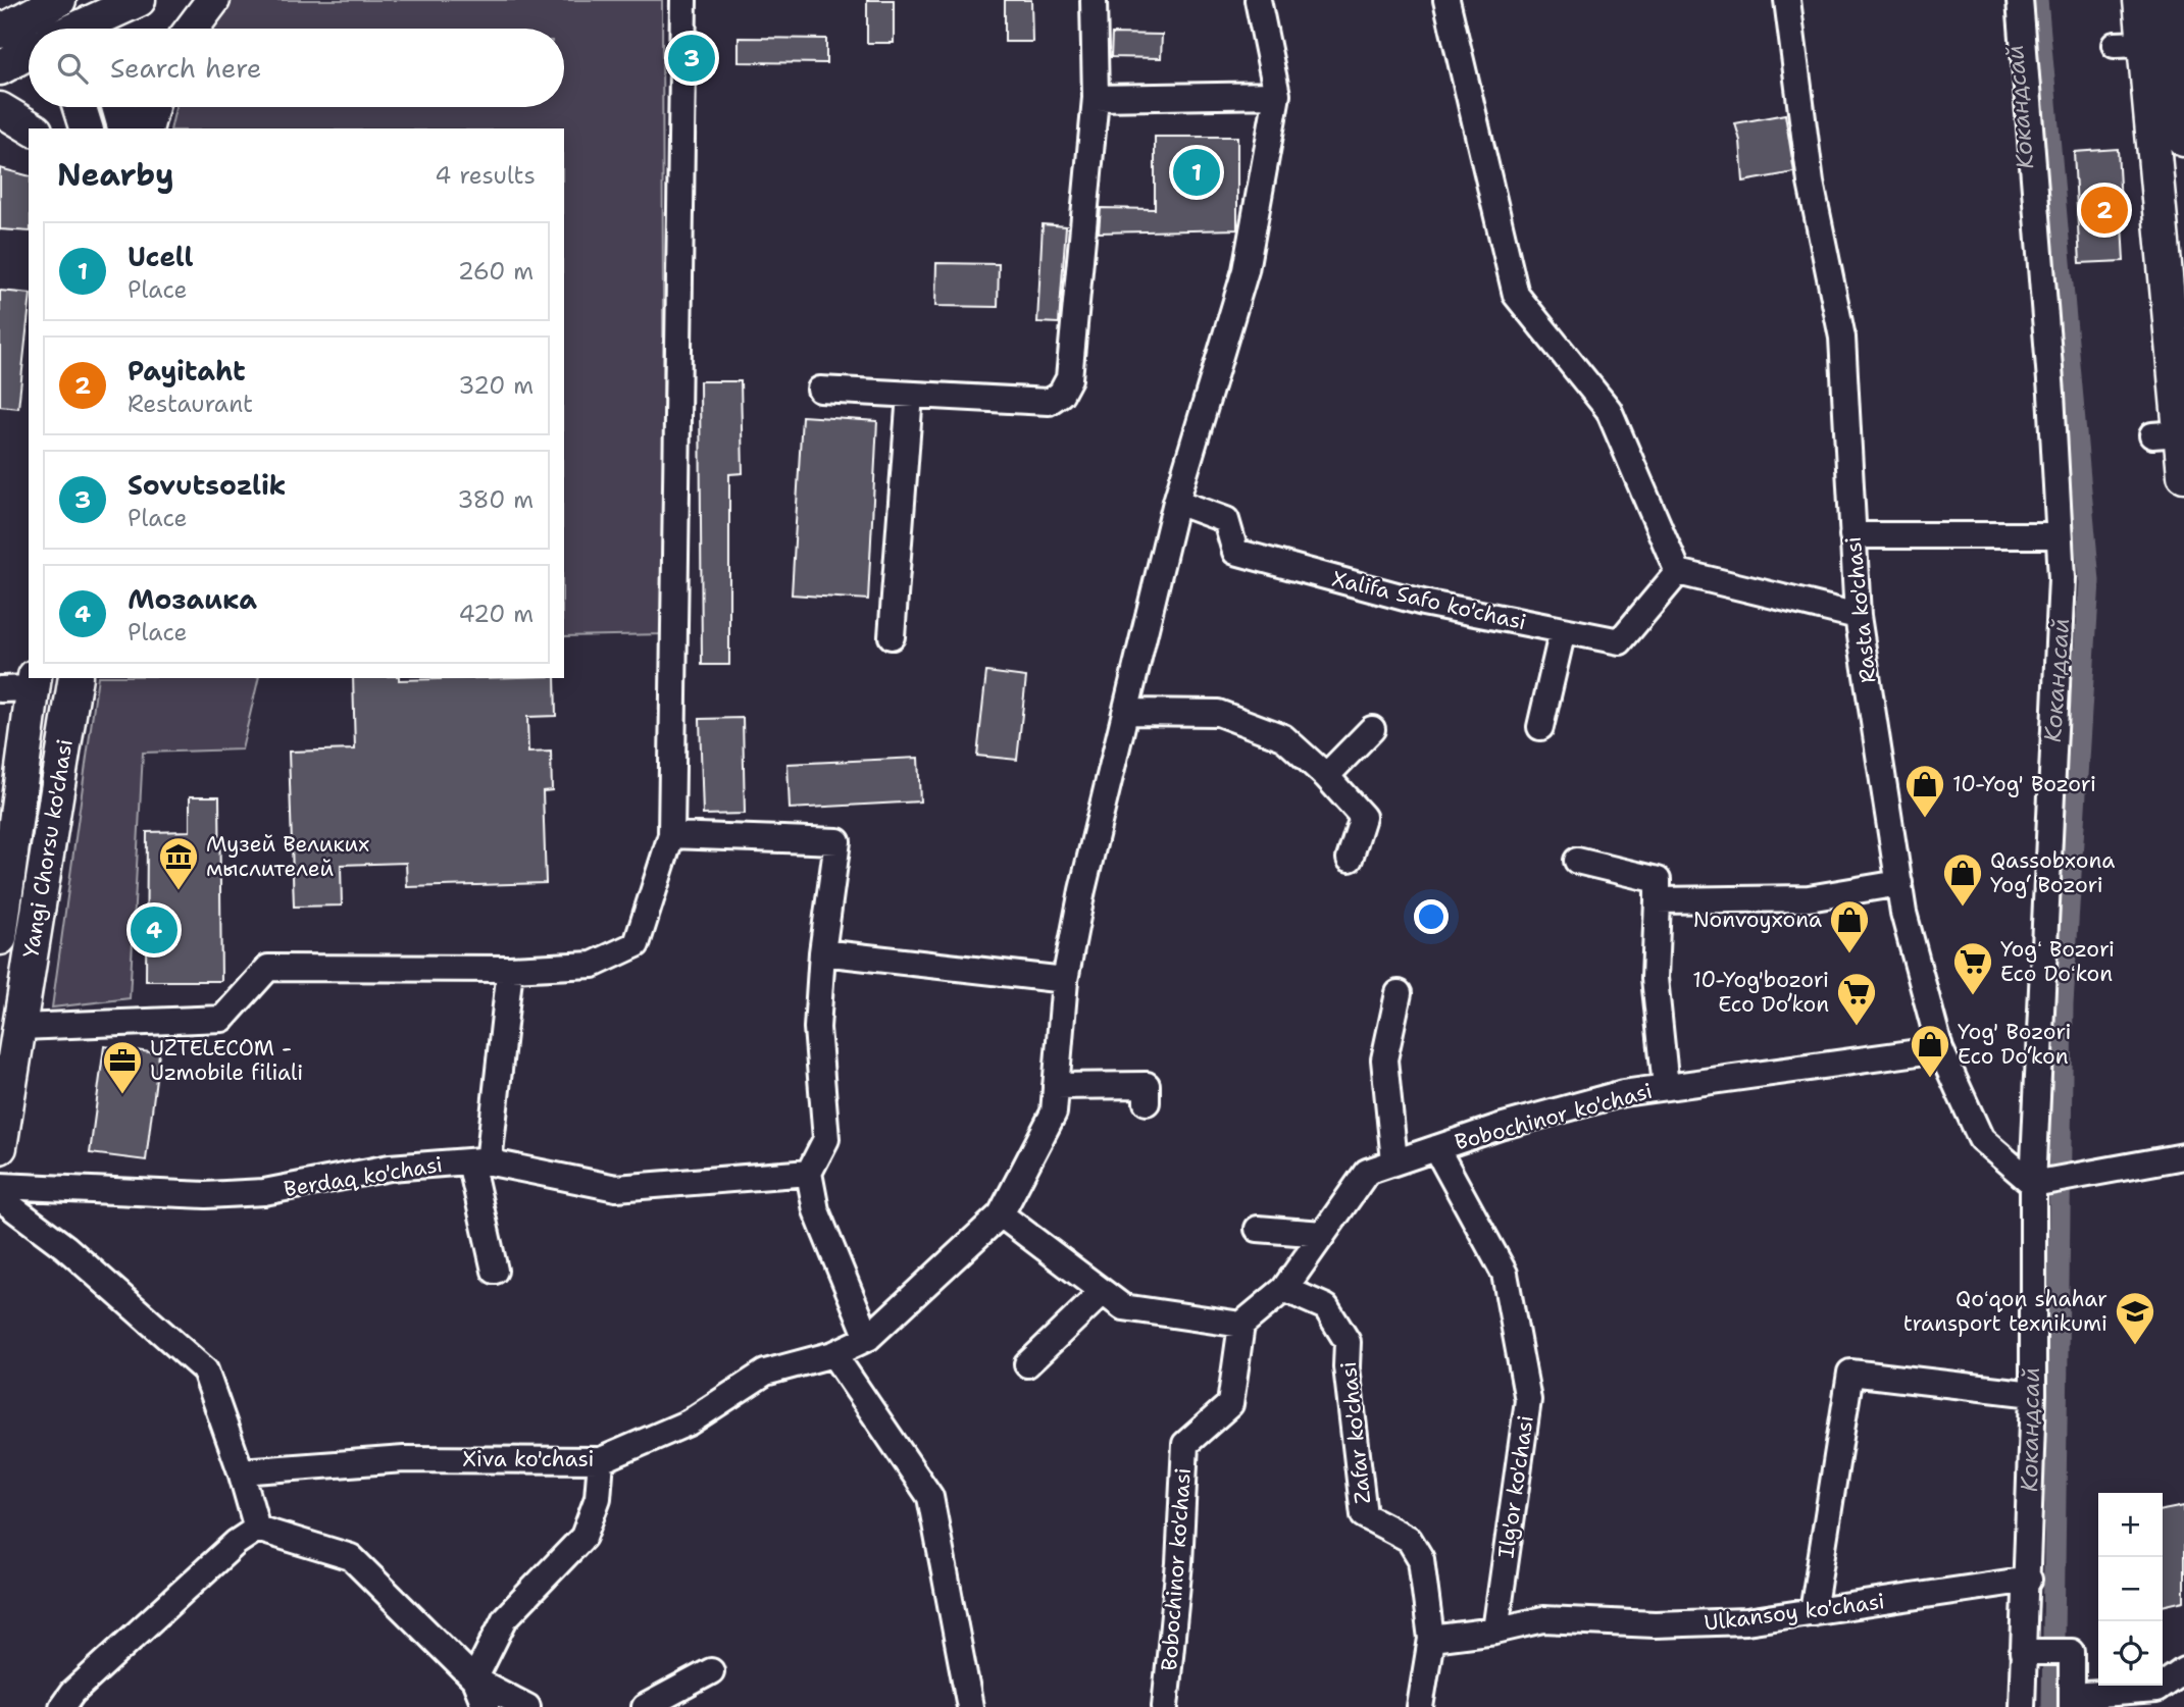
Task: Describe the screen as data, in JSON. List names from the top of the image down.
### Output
{
  "streets": {
    "main road": ["Yangi Chorsu ko'chasi"],
    "street": [
      "Xalifa Safo ko'chasi",
      "Rasta ko'chasi",
      "Bobochinor ko'chasi",
      "Berdaq ko'chasi",
      "Zafar ko'chasi",
      "Xiva ko'chasi",
      "Ilg'or ko'chasi",
      "Ulkansoy ko'chasi"
    ]
  },
  "crossings": [
    ["Xalifa Safo ko'chasi", "Xiva ko'chasi"],
    ["Rasta ko'chasi", "Bobochinor ko'chasi"],
    ["Bobochinor ko'chasi", "Zafar ko'chasi"],
    ["Bobochinor ko'chasi", "Ilg'or ko'chasi"],
    ["Zafar ko'chasi", "Ulkansoy ko'chasi"],
    ["Ilg'or ko'chasi", "Ulkansoy ko'chasi"]
  ],
  "water": ["Кокандсай"],
  "places": {
    "shop": [
      "10-Yog' Bozori",
      "Qassobxona Yog‘ Bozori",
      "Nonvoyxona",
      "Yog' Bozori Eco Do‘kon"
    ],
    "museum": ["Музей Великих мыслителей"],
    "supermarket": ["Yogʻ Bozori Eco Doʻkon", "10-Yog'bozori Eco Do’kon"],
    "office": ["UZTELECOM - Uzmobile filiali"],
    "school or university": ["Qoʻqon shahar transport texnikumi"]
  },
  "page": {
    "search": "Search here",
    "pins": [
      "3",
      "1",
      "2",
      "4"
    ],
    "heading": ["Nearby", "4 results"],
    "list": [
      {
        "mark": "1",
        "name": "Ucell",
        "note": "Place",
        "value": "260 m"
      },
      {
        "mark": "2",
        "name": "Payitaht",
        "note": "Restaurant",
        "value": "320 m"
      },
      {
        "mark": "3",
        "name": "Sovutsozlik",
        "note": "Place",
        "value": "380 m"
      },
      {
        "mark": "4",
        "name": "Мозаика",
        "note": "Place",
        "value": "420 m"
      }
    ],
    "map_buttons": ["+", "−"]
  }
}
